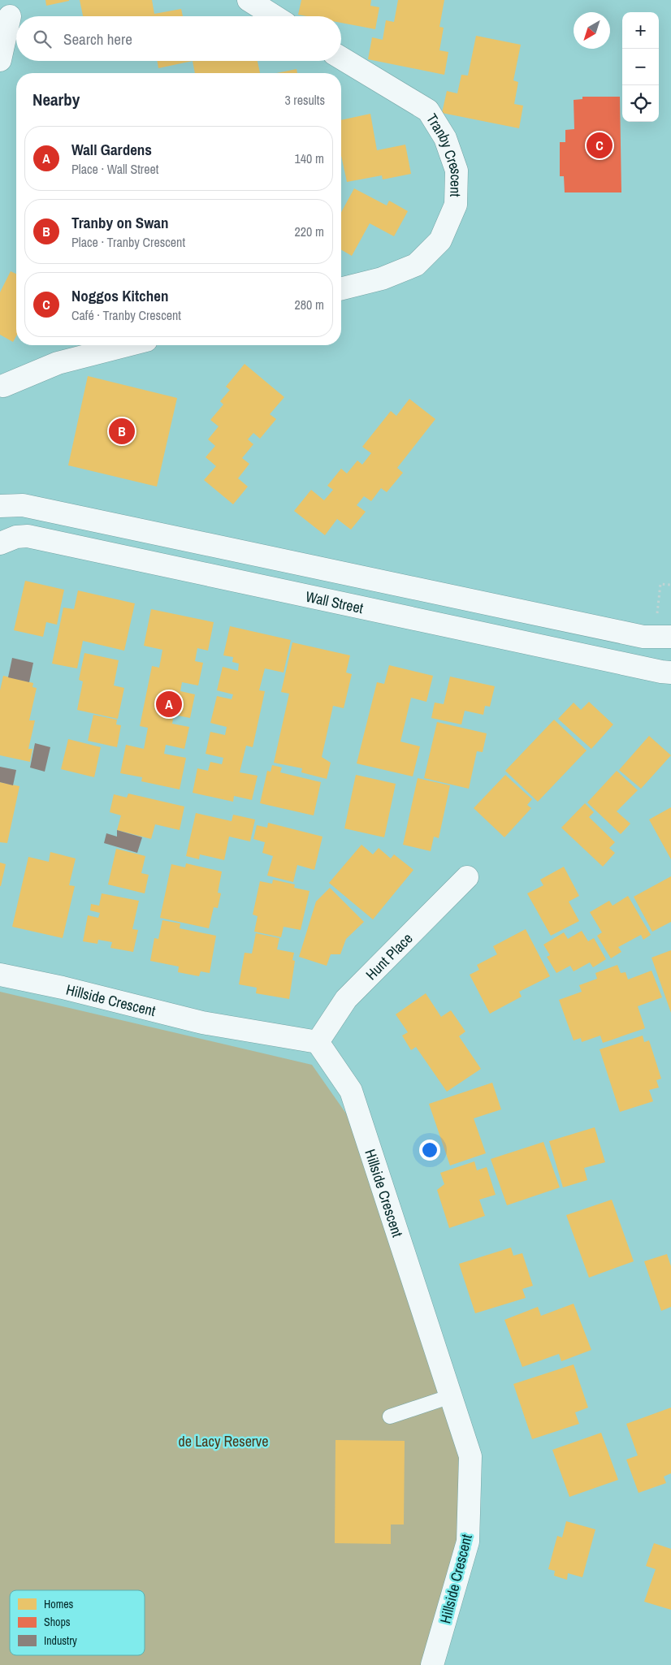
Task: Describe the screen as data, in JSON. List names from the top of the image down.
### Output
{
  "streets": {
    "street": [
      "Tranby Crescent",
      "Wall Street",
      "Hunt Place",
      "Hillside Crescent"
    ]
  },
  "crossings": [
    ["Hunt Place", "Hillside Crescent"]
  ],
  "parks": ["de Lacy Reserve"],
  "legend": ["Homes", "Shops", "Industry"],
  "north": "bottom left",
  "page": {
    "map_buttons": ["+", "−"],
    "search": "Search here",
    "heading": ["Nearby", "3 results"],
    "list": [
      {
        "mark": "A",
        "name": "Wall Gardens",
        "note": "Place · Wall Street",
        "value": "140 m"
      },
      {
        "mark": "B",
        "name": "Tranby on Swan",
        "note": "Place · Tranby Crescent",
        "value": "220 m"
      },
      {
        "mark": "C",
        "name": "Noggos Kitchen",
        "note": "Café · Tranby Crescent",
        "value": "280 m"
      }
    ],
    "pins": ["C", "B", "A"]
  }
}
